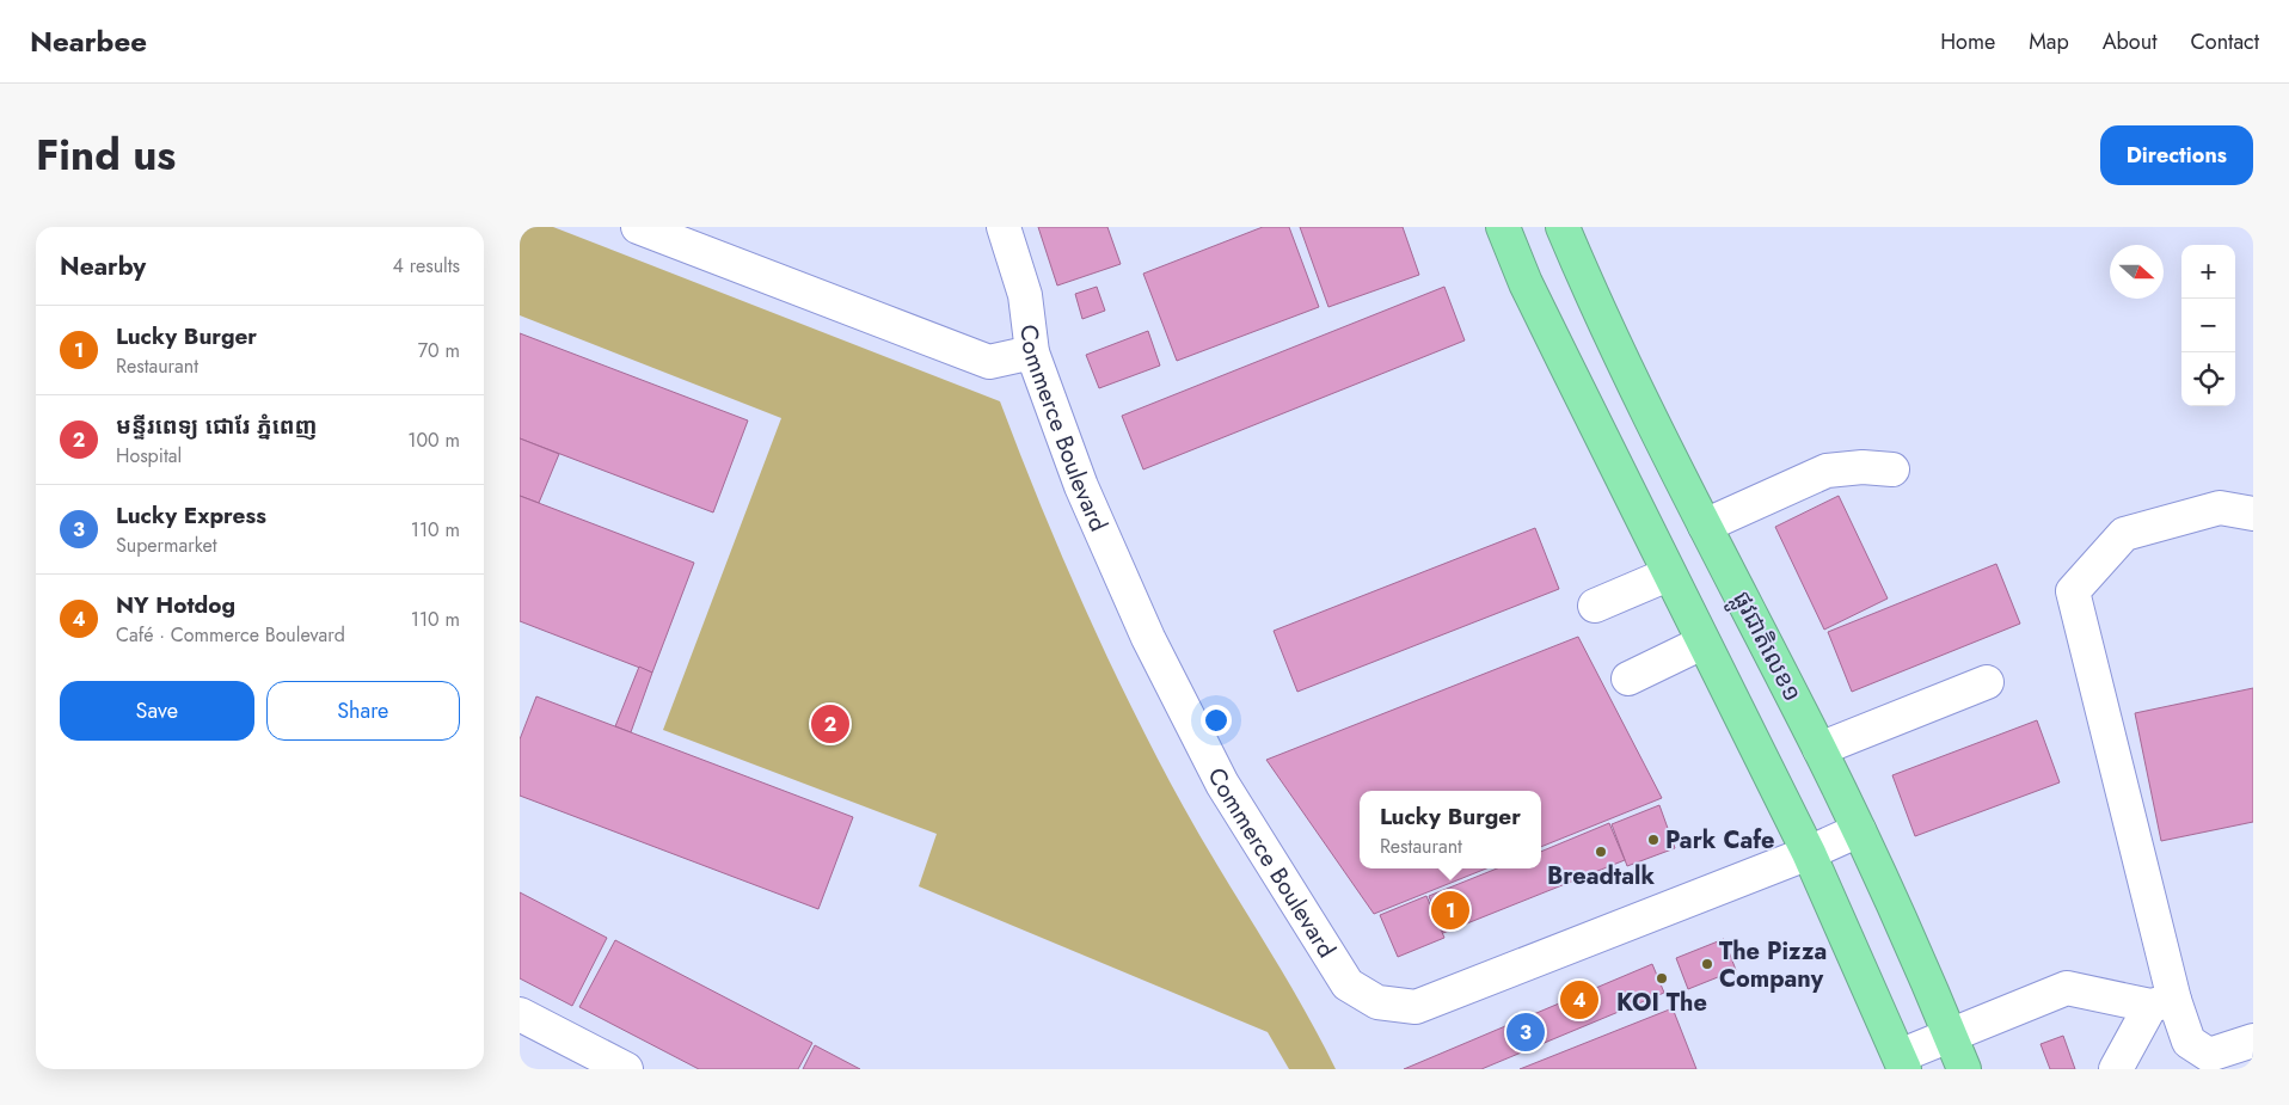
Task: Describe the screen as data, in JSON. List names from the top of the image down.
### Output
{
  "streets": {
    "highway": ["ផ្លូវជាតិលេខ១"],
    "street": ["Commerce Boulevard"]
  },
  "crossings": [
    ["Commerce Boulevard", "ផ្លូវជាតិលេខ១"]
  ],
  "places": [
    "Park Cafe",
    "Breadtalk",
    "The Pizza Company",
    "KOI The"
  ],
  "north": "right",
  "page": {
    "header": "Nearbee",
    "nav": [
      "Home",
      "Map",
      "About",
      "Contact"
    ],
    "title": "Find us",
    "buttons": [
      "Directions",
      ["Save", "Share"]
    ],
    "heading": ["Nearby", "4 results"],
    "map_buttons": ["+", "−"],
    "list": [
      {
        "mark": "1",
        "name": "Lucky Burger",
        "note": "Restaurant",
        "value": "70 m"
      },
      {
        "mark": "2",
        "name": "មន្ទីរពេទ្យ ជោរែ ភ្នំពេញ",
        "note": "Hospital",
        "value": "100 m"
      },
      {
        "mark": "3",
        "name": "Lucky Express",
        "note": "Supermarket",
        "value": "110 m"
      },
      {
        "mark": "4",
        "name": "NY Hotdog",
        "note": "Café · Commerce Boulevard",
        "value": "110 m"
      }
    ],
    "pins": [
      "2",
      "1",
      "4",
      "3"
    ],
    "popup": ["Lucky Burger", "Restaurant"]
  }
}
